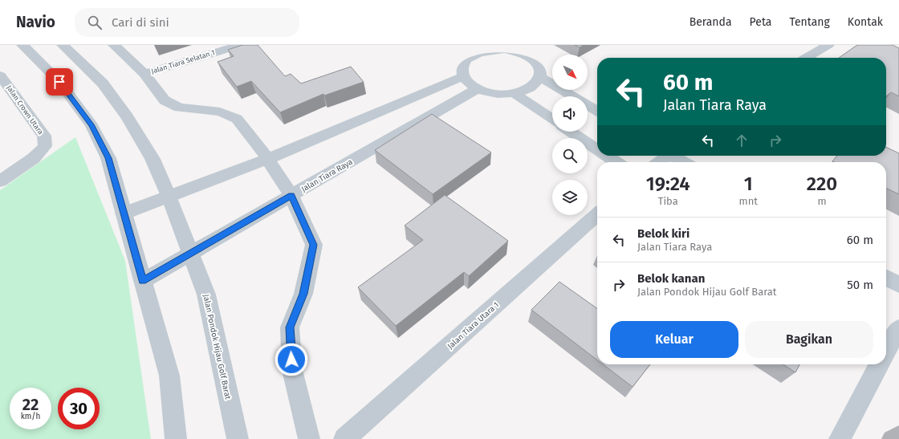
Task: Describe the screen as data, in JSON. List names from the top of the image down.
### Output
{
  "streets": {
    "street": [
      "Jalan Tiara Selatan 1",
      "Jalan Crown Utara",
      "Jalan Tiara Raya",
      "Jalan Tiara Utara 1",
      "Jalan Pondok Hijau Golf Barat"
    ]
  },
  "crossings": [
    ["Jalan Tiara Raya", "Jalan Pondok Hijau Golf Barat"]
  ],
  "north": "bottom right",
  "page": {
    "header": "Navio",
    "search": "Cari di sini",
    "nav": [
      "Beranda",
      "Peta",
      "Tentang",
      "Kontak"
    ],
    "turn": ["60 m", "Jalan Tiara Raya"],
    "eta": [
      "19:24",
      "Tiba",
      "1",
      "mnt",
      "220",
      "m"
    ],
    "list": [
      {
        "name": "Belok kiri",
        "note": "Jalan Tiara Raya",
        "value": "60 m"
      },
      {
        "name": "Belok kanan",
        "note": "Jalan Pondok Hijau Golf Barat",
        "value": "50 m"
      }
    ],
    "buttons": ["Keluar", "Bagikan"],
    "speed": "22 km/h",
    "limit": "30"
  }
}
